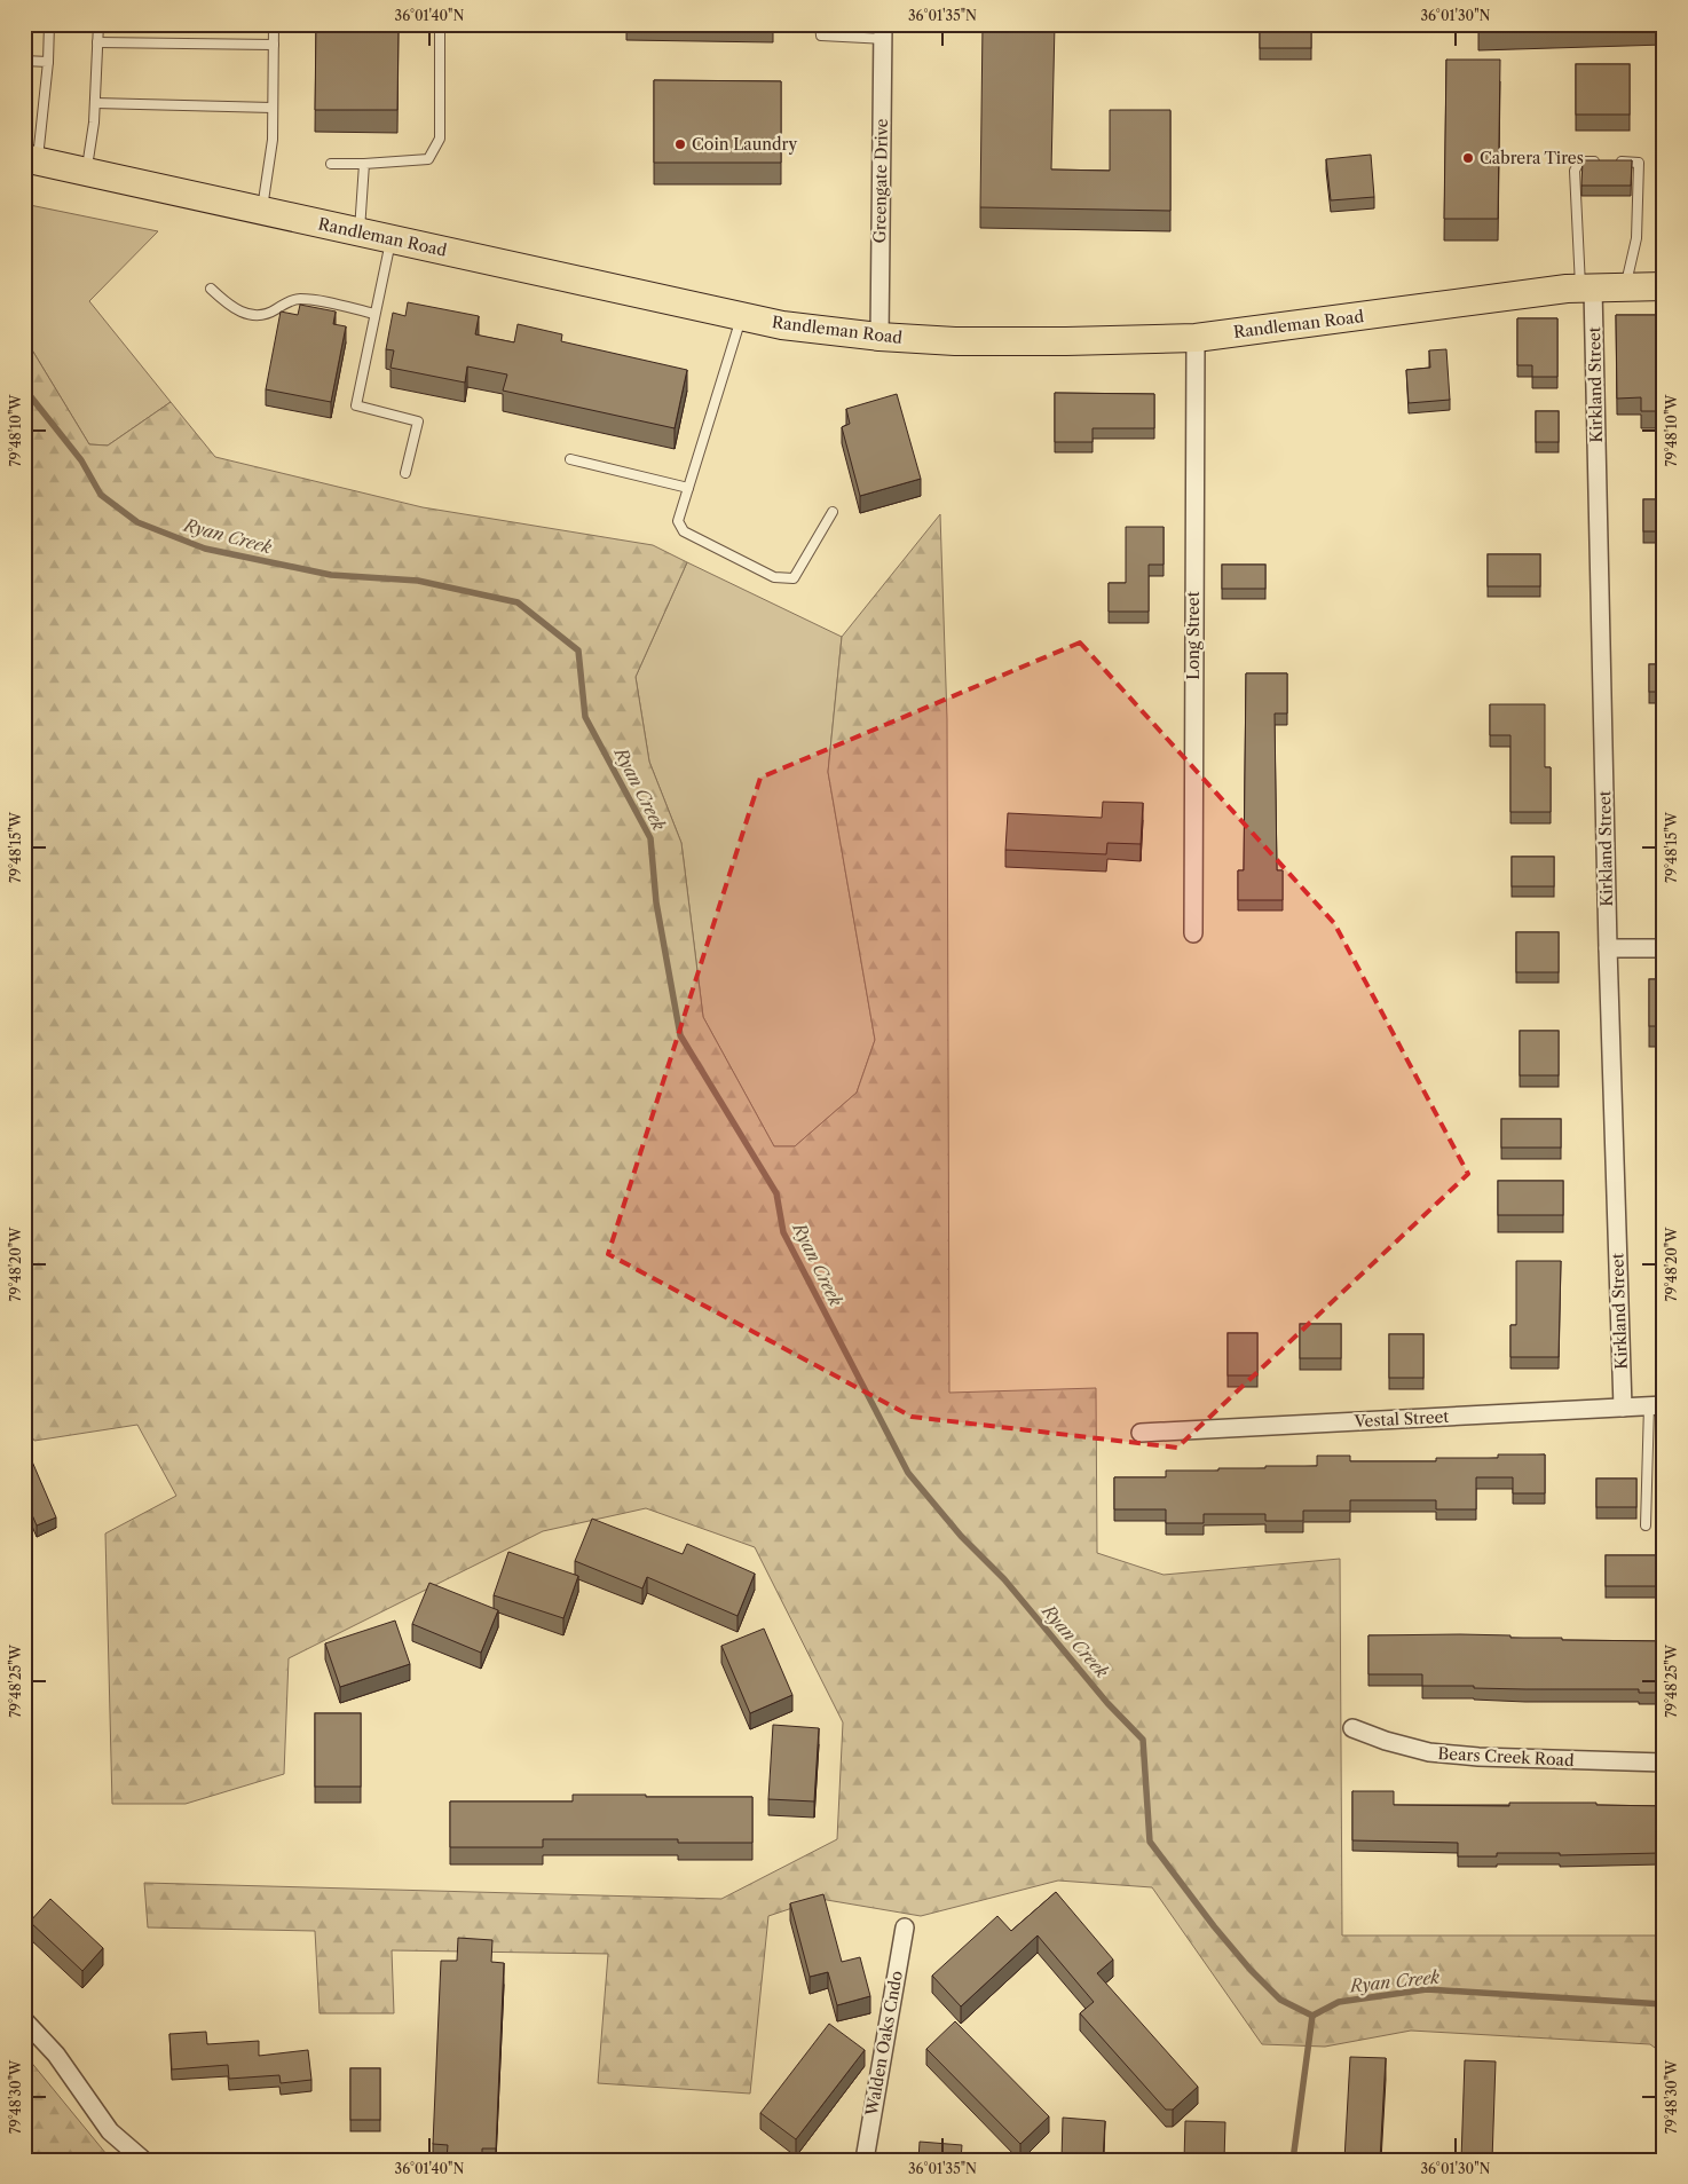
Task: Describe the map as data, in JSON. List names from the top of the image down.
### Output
{
  "streets": {
    "main road": ["Randleman Road"],
    "street": [
      "Greengate Drive",
      "Kirkland Street",
      "Long Street",
      "Vestal Street",
      "Bears Creek Road",
      "Walden Oaks Cndo"
    ]
  },
  "crossings": [
    ["Greengate Drive", "Randleman Road"],
    ["Randleman Road", "Kirkland Street"],
    ["Randleman Road", "Long Street"],
    ["Kirkland Street", "Vestal Street"]
  ],
  "water": ["Ryan Creek"],
  "places": ["Coin Laundry", "Cabrera Tires"],
  "coordinates": [
    "36°01'40\"N",
    "36°01'35\"N",
    "36°01'30\"N",
    "79°48'10\"W",
    "79°48'15\"W",
    "79°48'20\"W",
    "79°48'25\"W",
    "79°48'30\"W"
  ]
}
